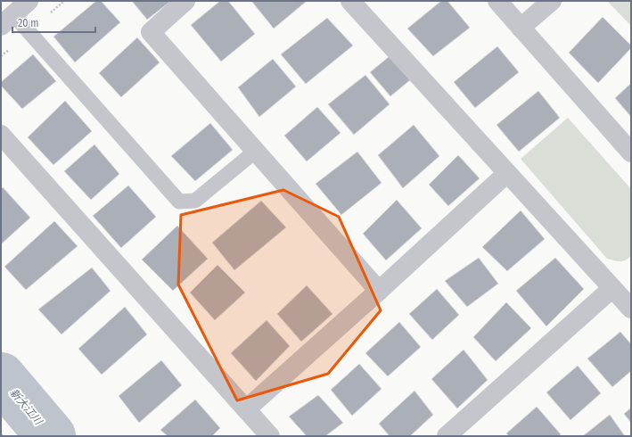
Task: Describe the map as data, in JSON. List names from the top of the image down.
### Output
{
  "water": ["新大江川"],
  "scale_bar": "20 m"
}
